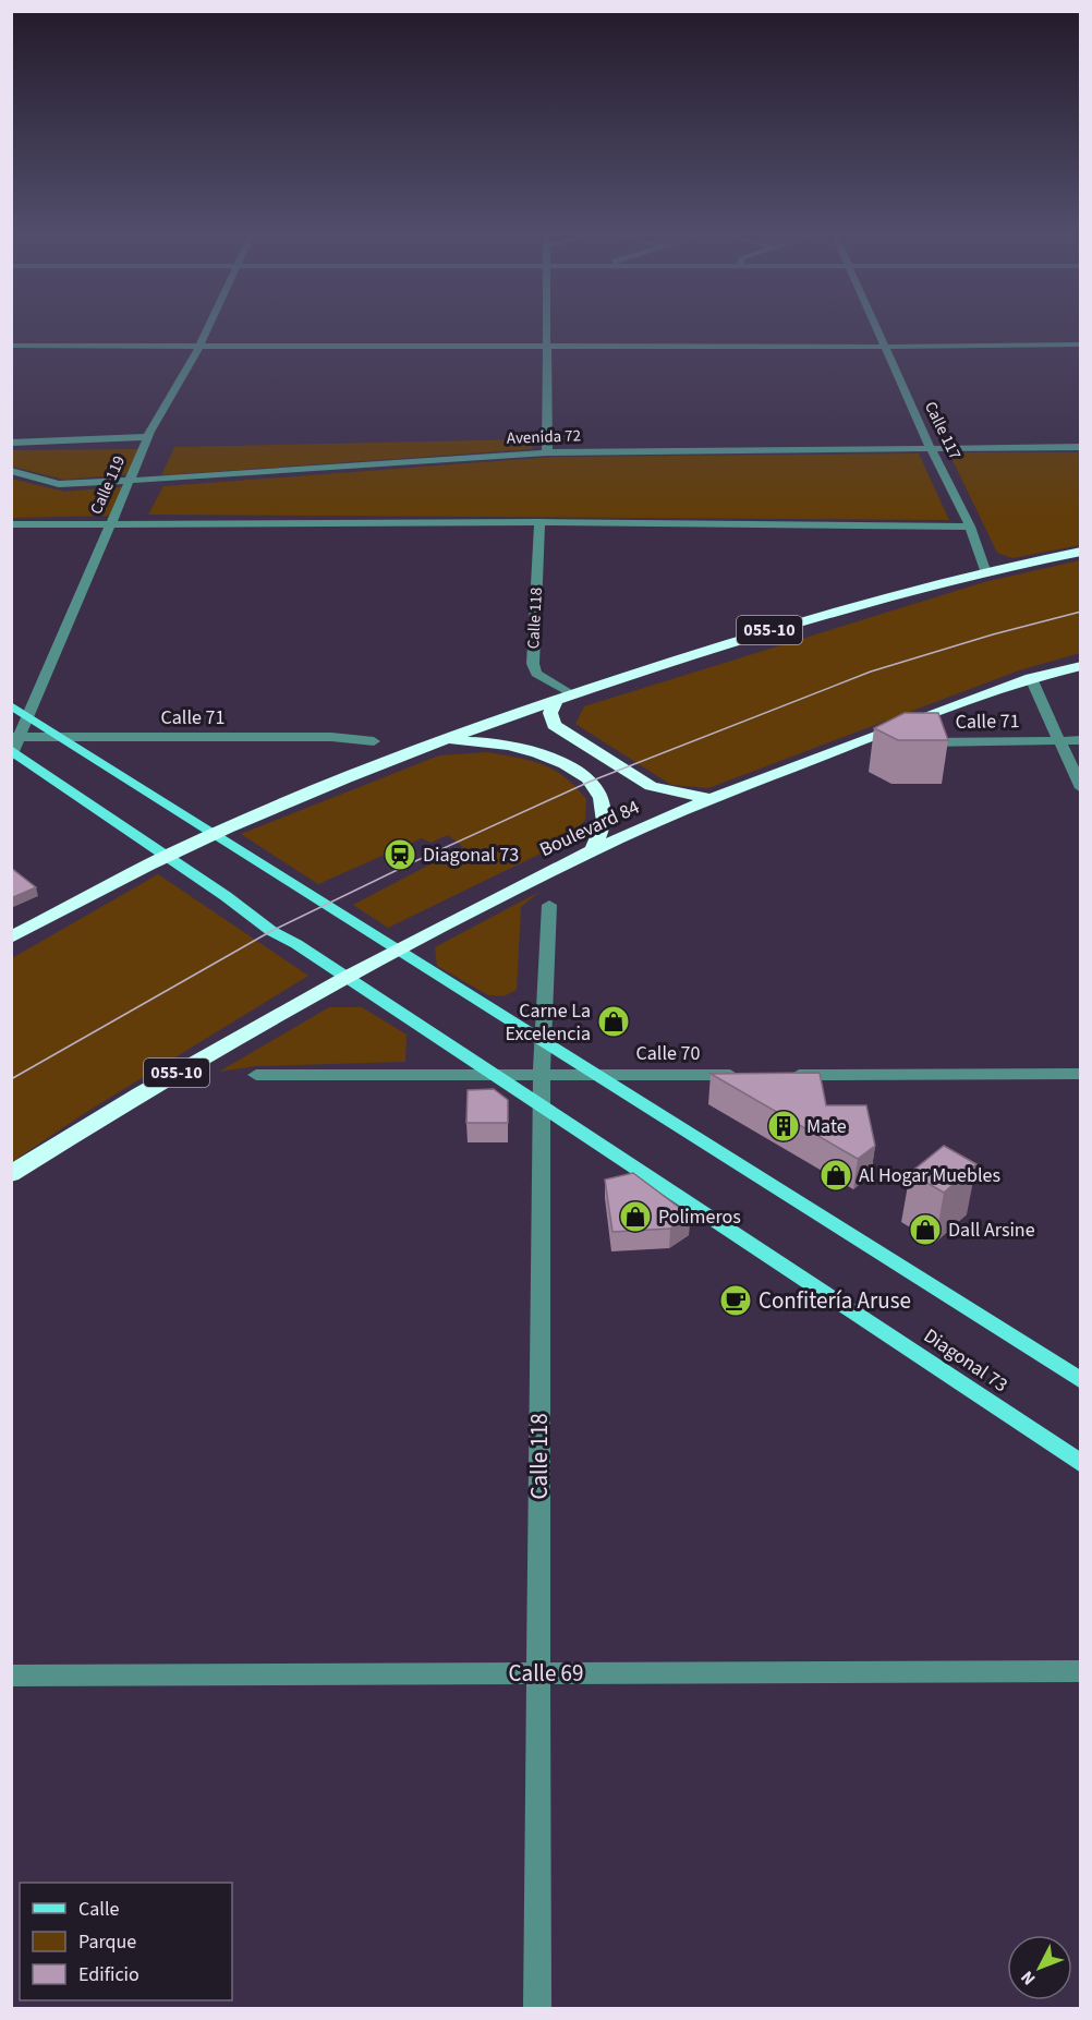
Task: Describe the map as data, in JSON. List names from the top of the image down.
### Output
{
  "streets": {
    "highway": ["055-10", "Boulevard 84"],
    "main road": ["Diagonal 73"],
    "street": [
      "Calle 117",
      "Avenida 72",
      "Calle 119",
      "Calle 118",
      "Calle 71",
      "Calle 70",
      "Calle 69"
    ]
  },
  "crossings": [
    ["Calle 117", "Avenida 72"],
    ["Calle 117", "055-10"],
    ["Avenida 72", "Calle 119"],
    ["Calle 119", "Calle 71"],
    ["Calle 119", "Diagonal 73"],
    ["Calle 118", "055-10"],
    ["Calle 118", "Calle 70"],
    ["Calle 118", "Diagonal 73"],
    ["Calle 118", "Calle 69"],
    ["055-10", "Diagonal 73"],
    ["Calle 71", "Diagonal 73"],
    ["Boulevard 84", "Diagonal 73"],
    ["Calle 70", "Diagonal 73"]
  ],
  "places": {
    "station": ["Diagonal 73"],
    "shop": [
      "Carne La Excelencia",
      "Al Hogar Muebles",
      "Polimeros",
      "Dall Arsine"
    ],
    "building": ["Mate"],
    "cafe": ["Confitería Aruse"]
  },
  "legend": ["Calle", "Parque", "Edificio"],
  "north": "bottom left"
}
